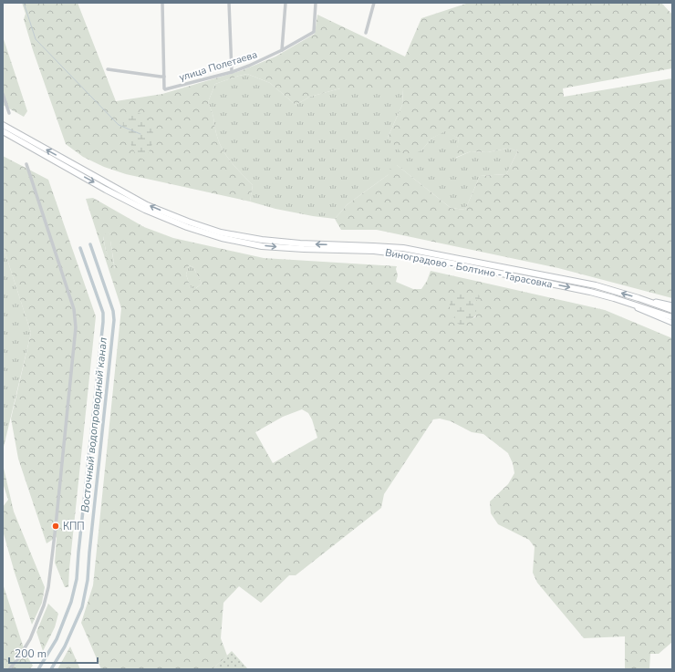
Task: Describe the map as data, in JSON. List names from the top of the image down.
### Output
{
  "streets": {
    "main road": ["Виноградово - Болтино - Тарасовка"],
    "street": ["улица Полетаева"]
  },
  "water": ["Восточный водопроводный канал"],
  "places": ["КПП"],
  "scale_bar": "200 m"
}
